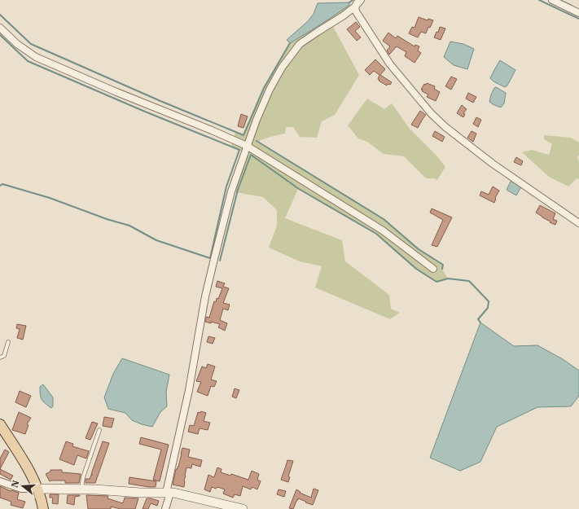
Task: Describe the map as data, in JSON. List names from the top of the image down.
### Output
{
  "north": "left"
}
